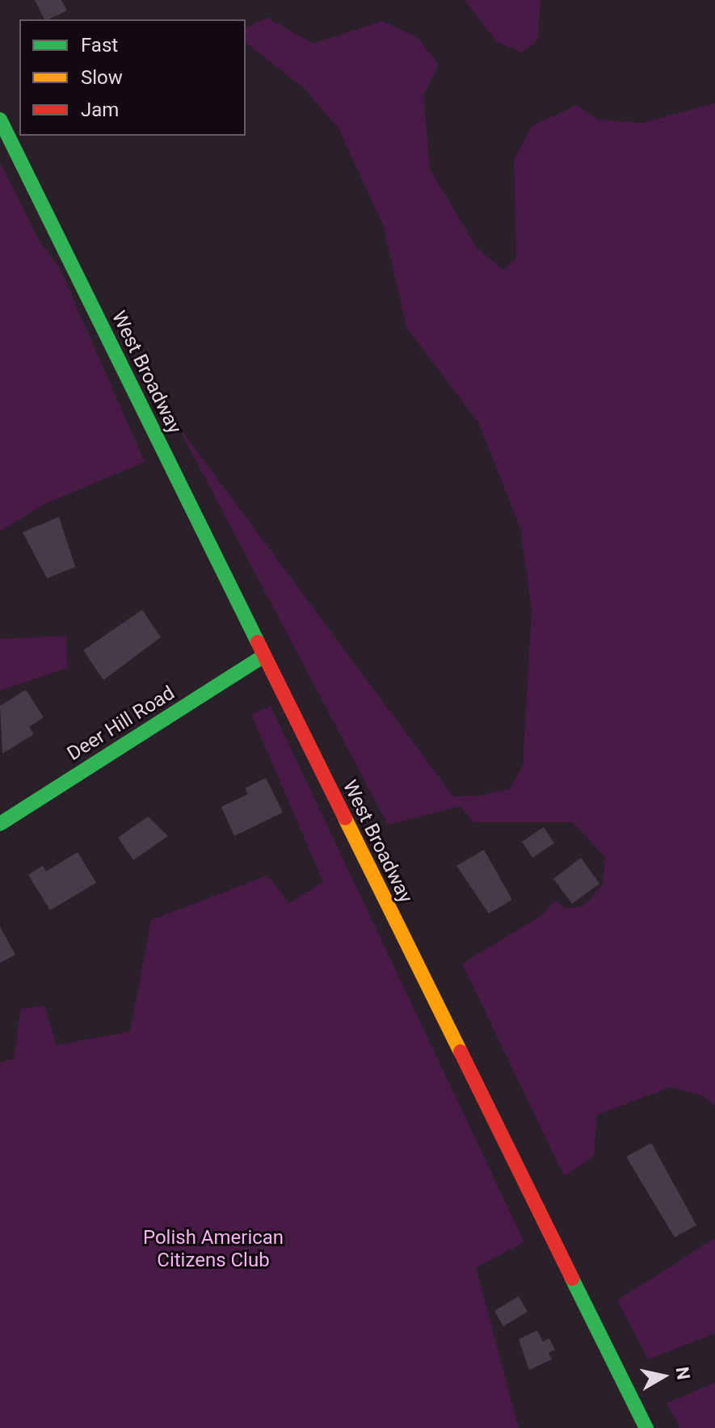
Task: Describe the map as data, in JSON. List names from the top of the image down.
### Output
{
  "streets": {
    "main road": ["West Broadway", "Deer Hill Road"]
  },
  "crossings": [
    ["West Broadway", "Deer Hill Road"]
  ],
  "parks": ["Polish American Citizens Club"],
  "legend": ["Fast", "Slow", "Jam"],
  "north": "right"
}
